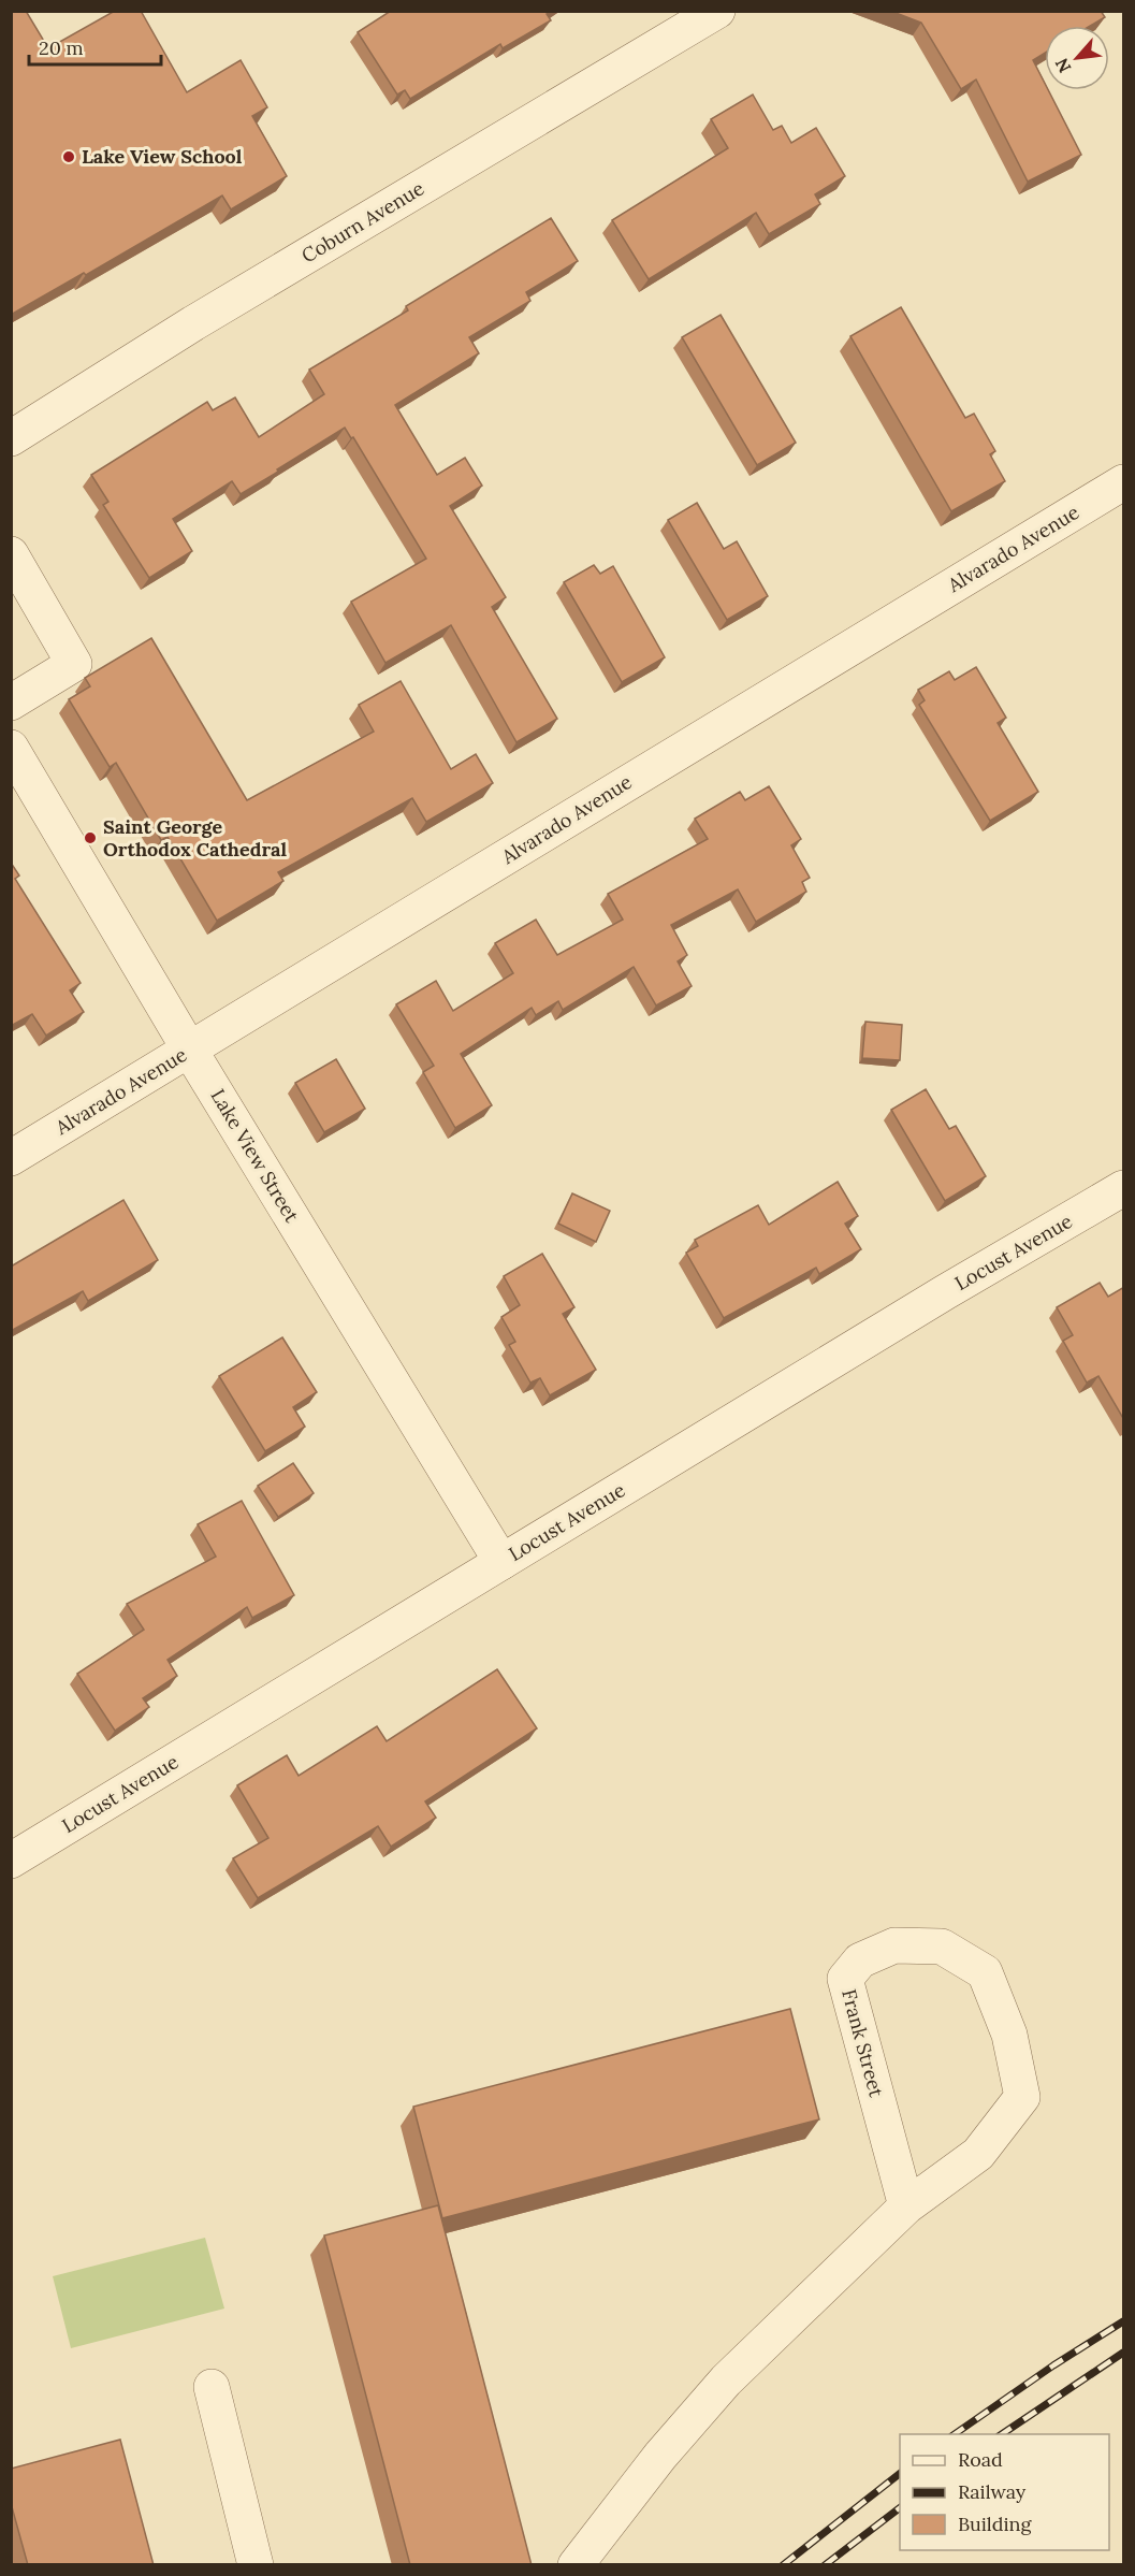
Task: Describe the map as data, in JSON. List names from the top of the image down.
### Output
{
  "streets": {
    "street": [
      "Coburn Avenue",
      "Alvarado Avenue",
      "Lake View Street",
      "Locust Avenue",
      "Frank Street"
    ]
  },
  "crossings": [
    ["Alvarado Avenue", "Lake View Street"],
    ["Lake View Street", "Locust Avenue"]
  ],
  "places": ["Lake View School", "Saint George Orthodox Cathedral"],
  "legend": ["Road", "Railway", "Building"],
  "scale_bar": "20 m",
  "north": "bottom left"
}
